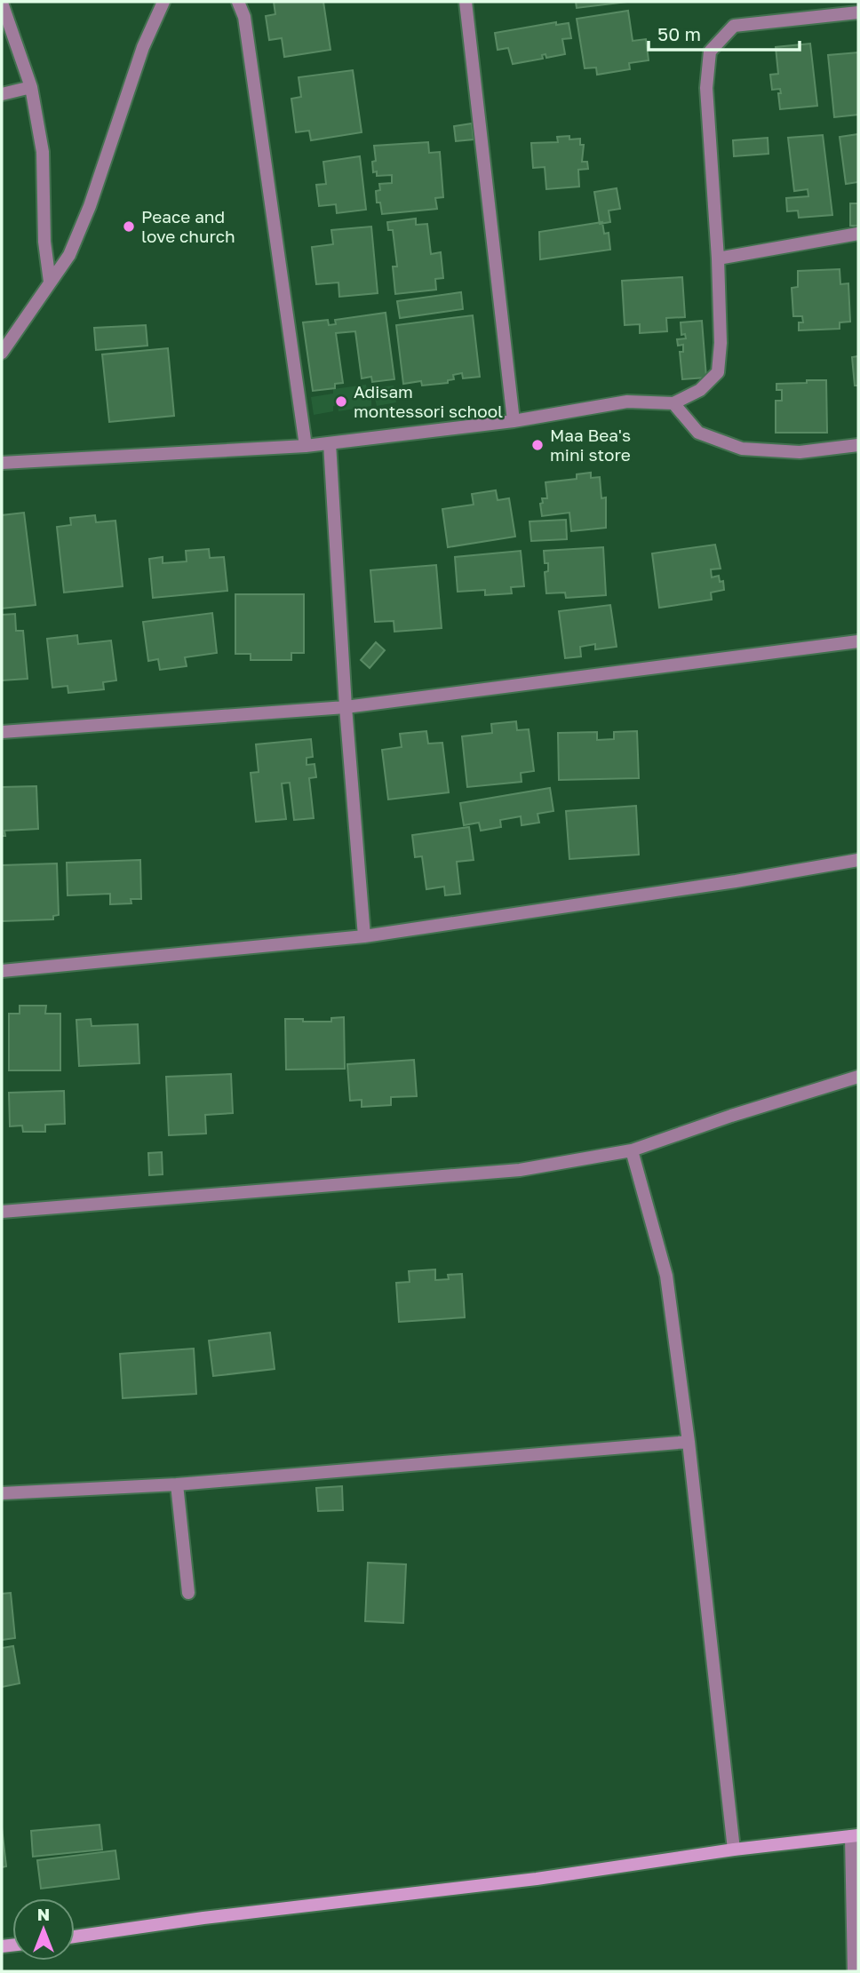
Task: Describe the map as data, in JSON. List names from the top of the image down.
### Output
{
  "places": ["Peace and love church", "Adisam montessori school", "Maa Bea's mini store"],
  "scale_bar": "50 m",
  "north": "top"
}
